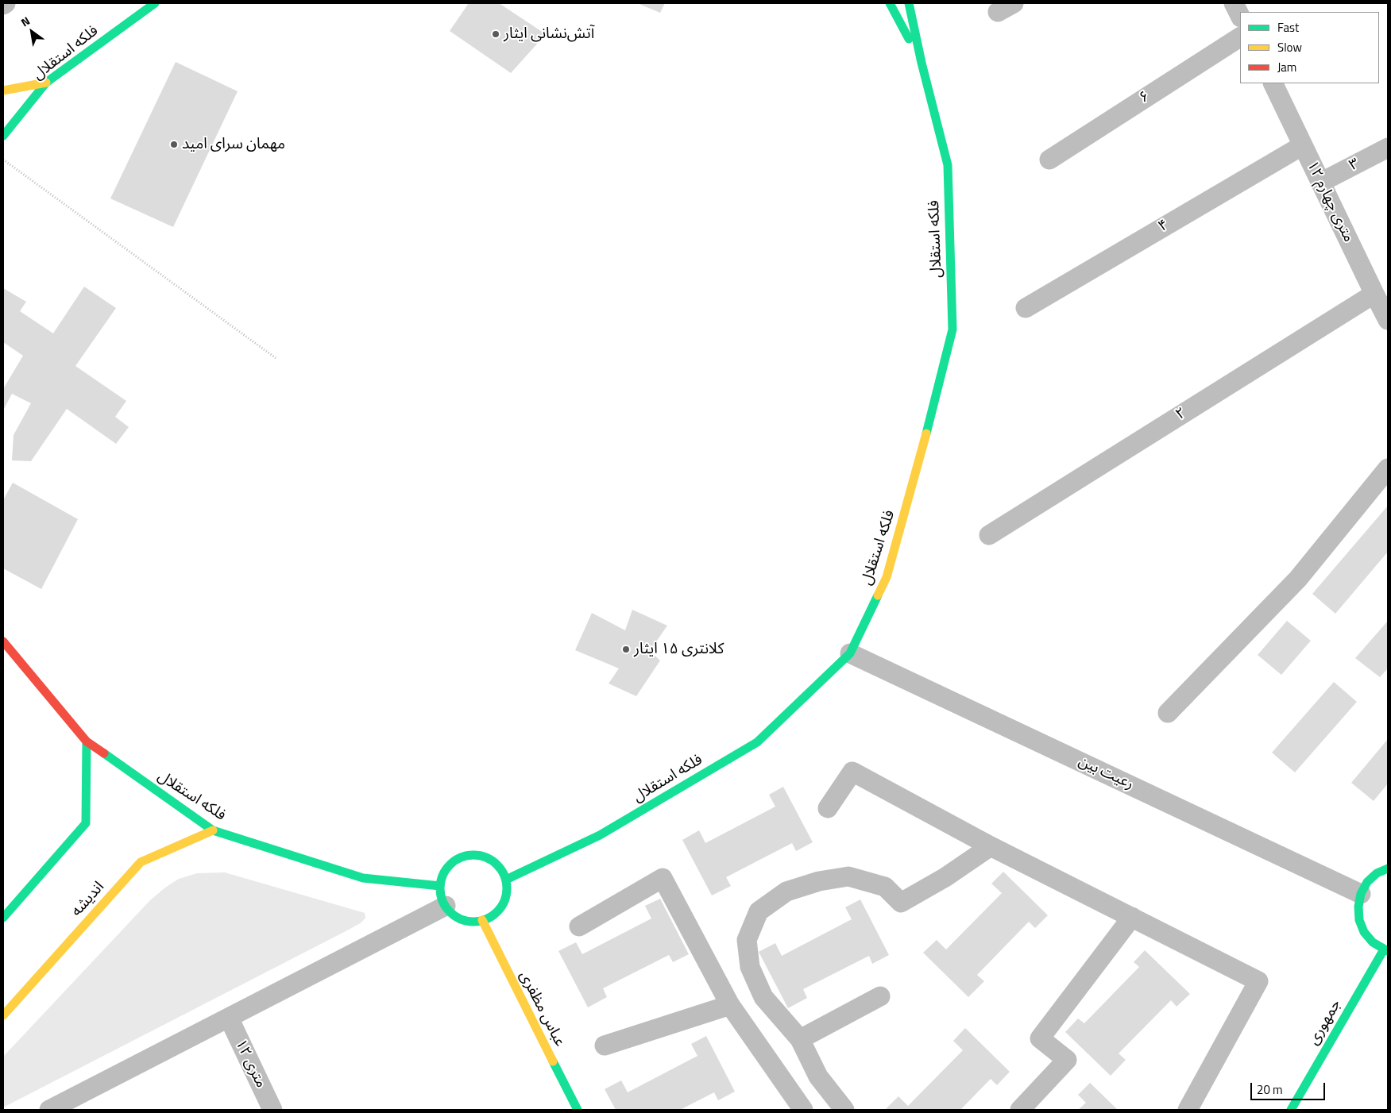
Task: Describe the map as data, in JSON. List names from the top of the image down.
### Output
{
  "streets": {
    "main road": [
      "فلکه استقلال",
      "اندیشه",
      "عباس مظفری",
      "جمهوری"
    ],
    "street": [
      "۶",
      "۳",
      "۱۲ متری چهارم",
      "۴",
      "۲",
      "رعیت بین",
      "۱۲ متری"
    ]
  },
  "crossings": [
    ["فلکه استقلال", "رعیت بین"],
    ["فلکه استقلال", "اندیشه"],
    ["فلکه استقلال", "عباس مظفری"],
    ["۳", "۱۲ متری چهارم"],
    ["۱۲ متری چهارم", "۴"],
    ["۱۲ متری چهارم", "۲"]
  ],
  "places": ["آتش‌نشانی ایثار", "مهمان سرای امید", "کلانتری ۱۵ ایثار"],
  "legend": ["Fast", "Slow", "Jam"],
  "scale_bar": "20 m",
  "north": "top left"
}
